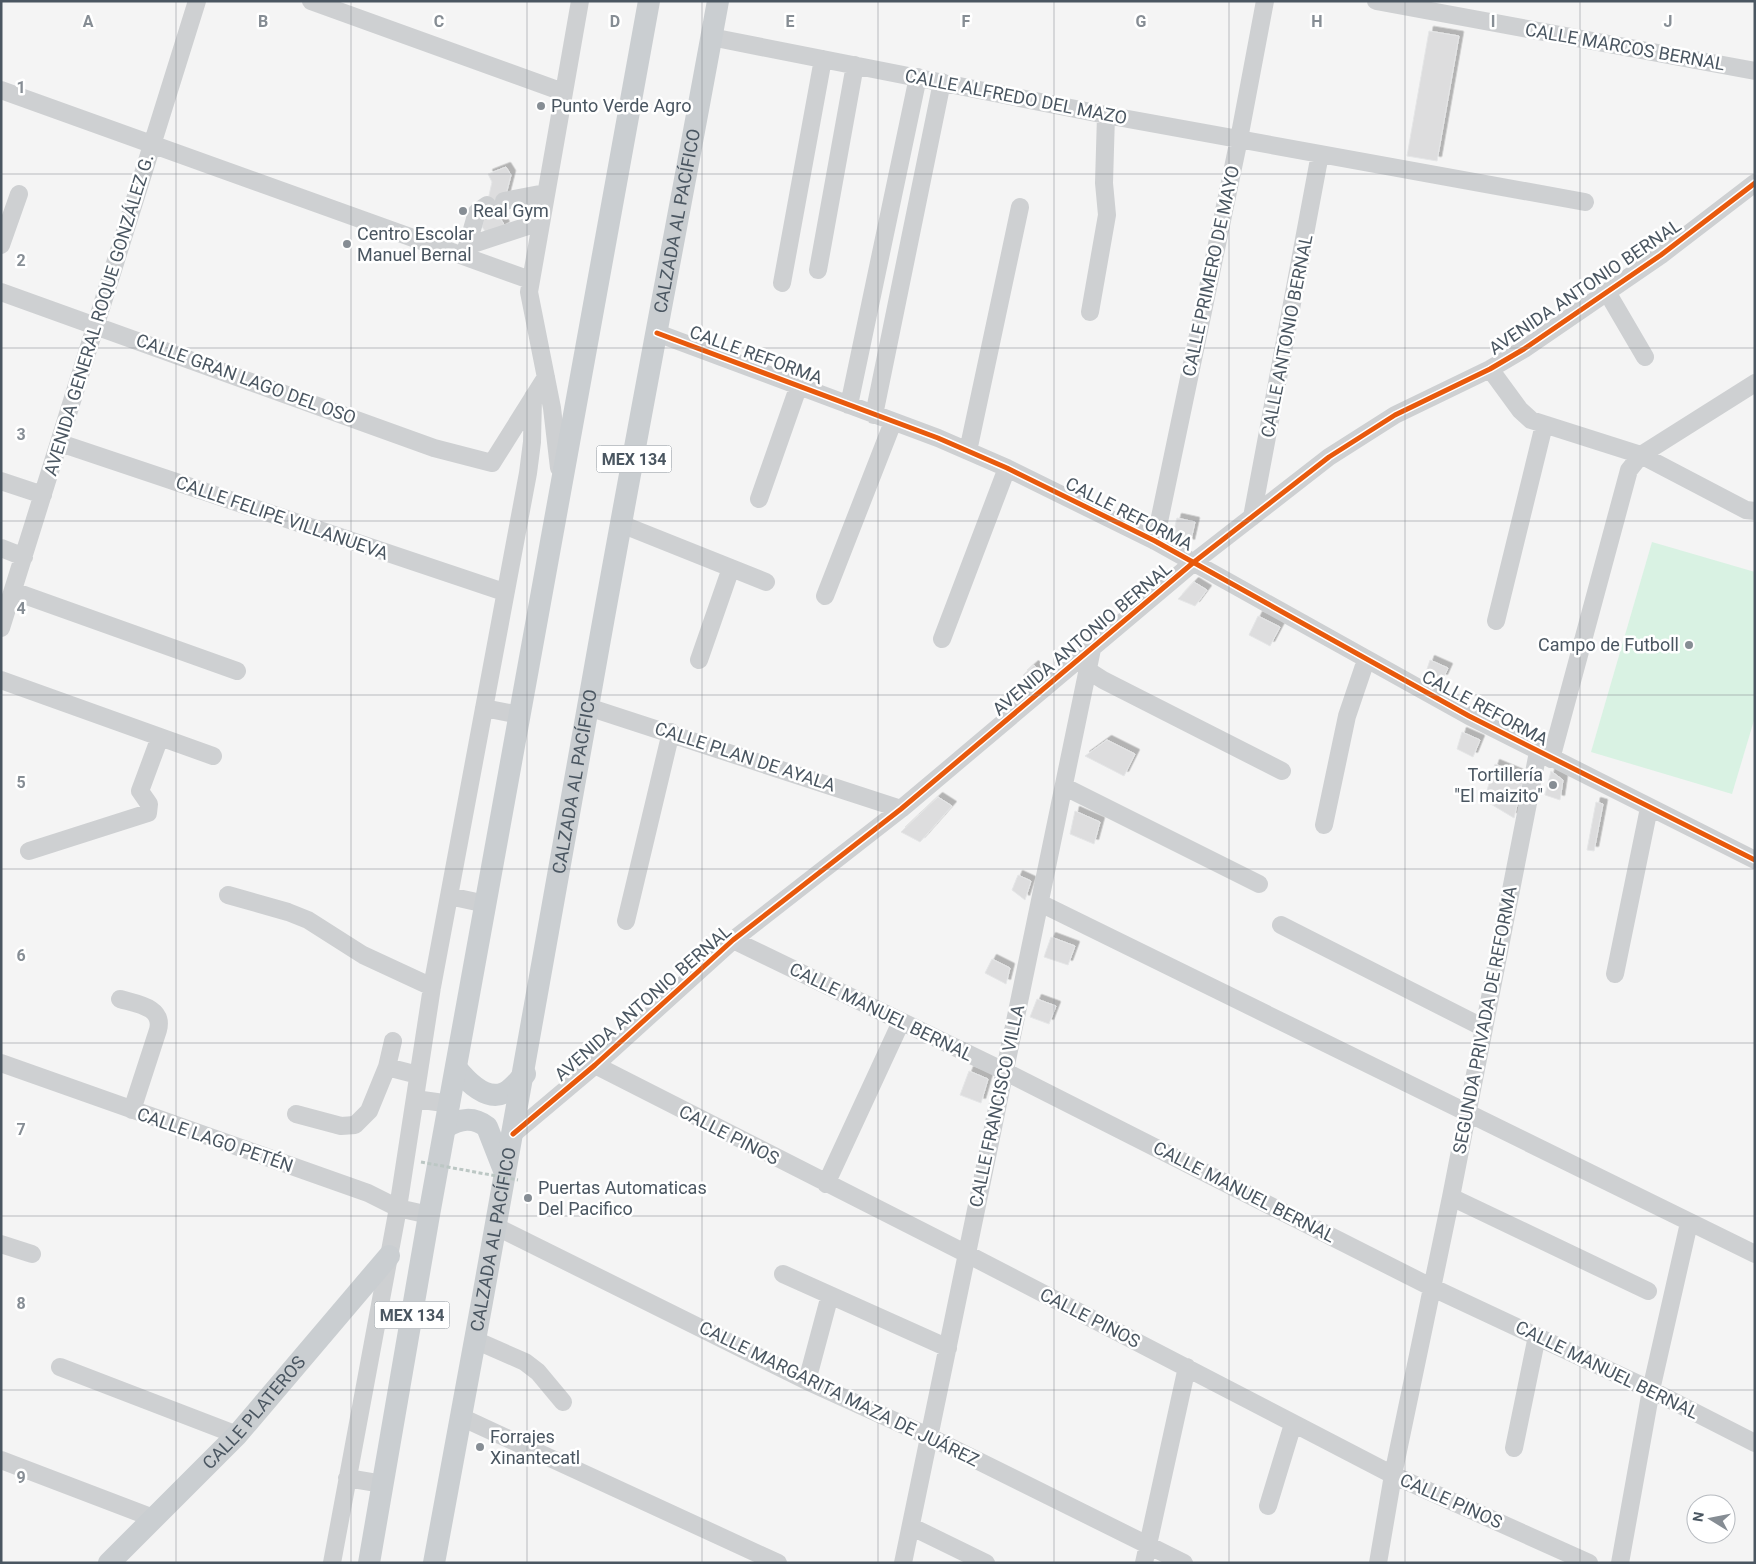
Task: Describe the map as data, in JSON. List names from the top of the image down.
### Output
{
  "streets": {
    "main road": ["CALZADA AL PACÍFICO", "MEX 134", "CALLE PLATEROS"],
    "street": [
      "CALLE MARCOS BERNAL",
      "CALLE ALFREDO DEL MAZO",
      "CALLE PRIMERO DE MAYO",
      "AVENIDA ANTONIO BERNAL",
      "AVENIDA GENERAL ROQUE GONZÁLEZ G.",
      "CALLE ANTONIO BERNAL",
      "CALLE REFORMA",
      "CALLE GRAN LAGO DEL OSO",
      "CALLE FELIPE VILLANUEVA",
      "CALLE PLAN DE AYALA",
      "CALLE MANUEL BERNAL",
      "SEGUNDA PRIVADA DE REFORMA",
      "CALLE FRANCISCO VILLA",
      "CALLE PINOS",
      "CALLE LAGO PETÉN",
      "CALLE MARGARITA MAZA DE JUÁREZ"
    ]
  },
  "crossings": [
    ["CALLE ALFREDO DEL MAZO", "CALZADA AL PACÍFICO"],
    ["CALLE ALFREDO DEL MAZO", "CALLE PRIMERO DE MAYO"],
    ["CALLE ALFREDO DEL MAZO", "CALLE ANTONIO BERNAL"],
    ["CALZADA AL PACÍFICO", "AVENIDA ANTONIO BERNAL"],
    ["CALZADA AL PACÍFICO", "CALLE REFORMA"],
    ["CALZADA AL PACÍFICO", "CALLE PLAN DE AYALA"],
    ["CALZADA AL PACÍFICO", "CALLE MARGARITA MAZA DE JUÁREZ"],
    ["CALLE PRIMERO DE MAYO", "CALLE REFORMA"],
    ["AVENIDA ANTONIO BERNAL", "CALLE ANTONIO BERNAL"],
    ["AVENIDA ANTONIO BERNAL", "CALLE REFORMA"],
    ["AVENIDA ANTONIO BERNAL", "CALLE PLAN DE AYALA"],
    ["AVENIDA ANTONIO BERNAL", "CALLE MANUEL BERNAL"],
    ["AVENIDA ANTONIO BERNAL", "CALLE FRANCISCO VILLA"],
    ["AVENIDA ANTONIO BERNAL", "CALLE PINOS"],
    ["AVENIDA GENERAL ROQUE GONZÁLEZ G.", "CALLE GRAN LAGO DEL OSO"],
    ["AVENIDA GENERAL ROQUE GONZÁLEZ G.", "CALLE FELIPE VILLANUEVA"],
    ["CALLE REFORMA", "SEGUNDA PRIVADA DE REFORMA"],
    ["MEX 134", "CALLE LAGO PETÉN"],
    ["CALLE MANUEL BERNAL", "SEGUNDA PRIVADA DE REFORMA"],
    ["CALLE MANUEL BERNAL", "CALLE FRANCISCO VILLA"],
    ["CALLE FRANCISCO VILLA", "CALLE PINOS"],
    ["CALLE FRANCISCO VILLA", "CALLE MARGARITA MAZA DE JUÁREZ"]
  ],
  "places": [
    "Punto Verde Agro",
    "Real Gym",
    "Centro Escolar Manuel Bernal",
    "Campo de Futboll",
    "Tortillería \"El maizito\"",
    "Puertas Automaticas Del Pacifico",
    "Forrajes Xinantecatl"
  ],
  "north": "left",
  "grid": {
    "columns": [
      "A",
      "B",
      "C",
      "D",
      "E",
      "F",
      "G",
      "H",
      "I",
      "J"
    ],
    "rows": [
      "1",
      "2",
      "3",
      "4",
      "5",
      "6",
      "7",
      "8",
      "9"
    ]
  }
}
